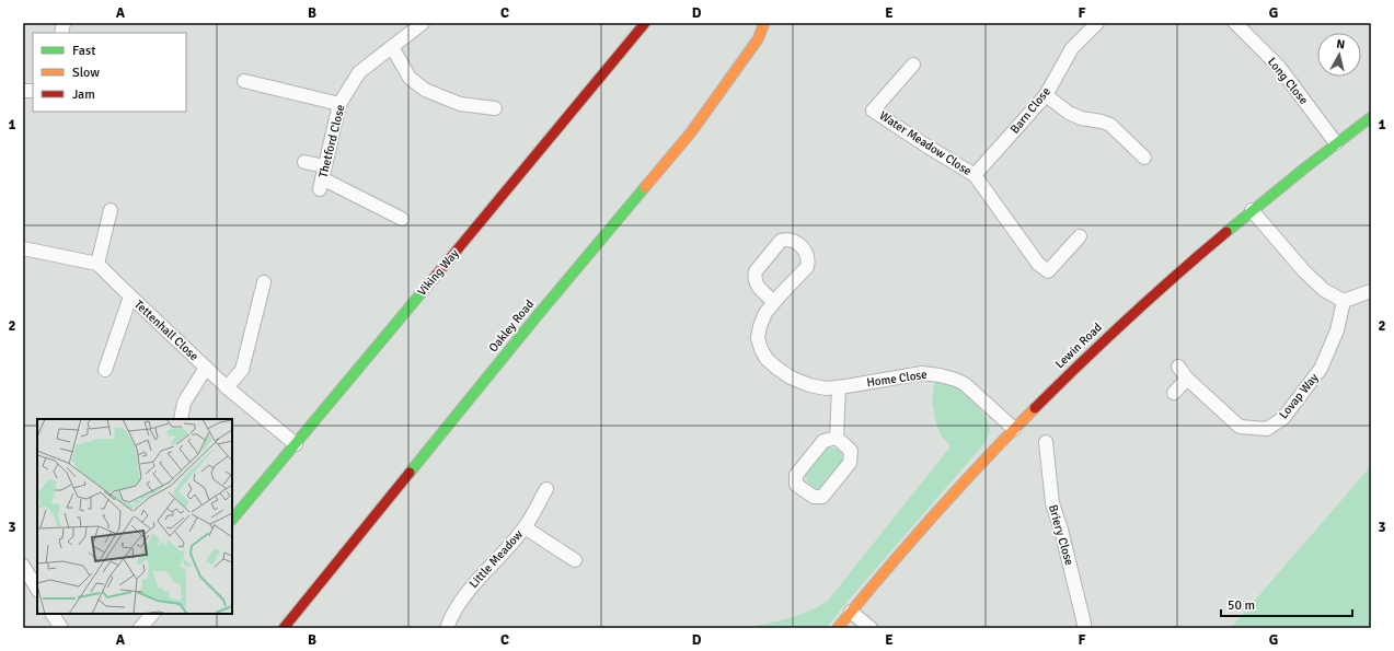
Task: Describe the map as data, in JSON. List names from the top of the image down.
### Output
{
  "streets": {
    "street": [
      "Long Close",
      "Barn Close",
      "Thetford Close",
      "Water Meadow Close",
      "Viking Way",
      "Oakley Road",
      "Tettenhall Close",
      "Lewin Road",
      "Home Close",
      "Lovap Way",
      "Briery Close",
      "Little Meadow"
    ]
  },
  "crossings": [
    ["Long Close", "Lewin Road"],
    ["Barn Close", "Water Meadow Close"],
    ["Viking Way", "Tettenhall Close"],
    ["Lewin Road", "Home Close"]
  ],
  "legend": ["Fast", "Slow", "Jam"],
  "scale_bar": "50 m",
  "north": "top",
  "grid": {
    "columns": [
      "A",
      "B",
      "C",
      "D",
      "E",
      "F",
      "G"
    ],
    "rows": ["1", "2", "3"]
  }
}
